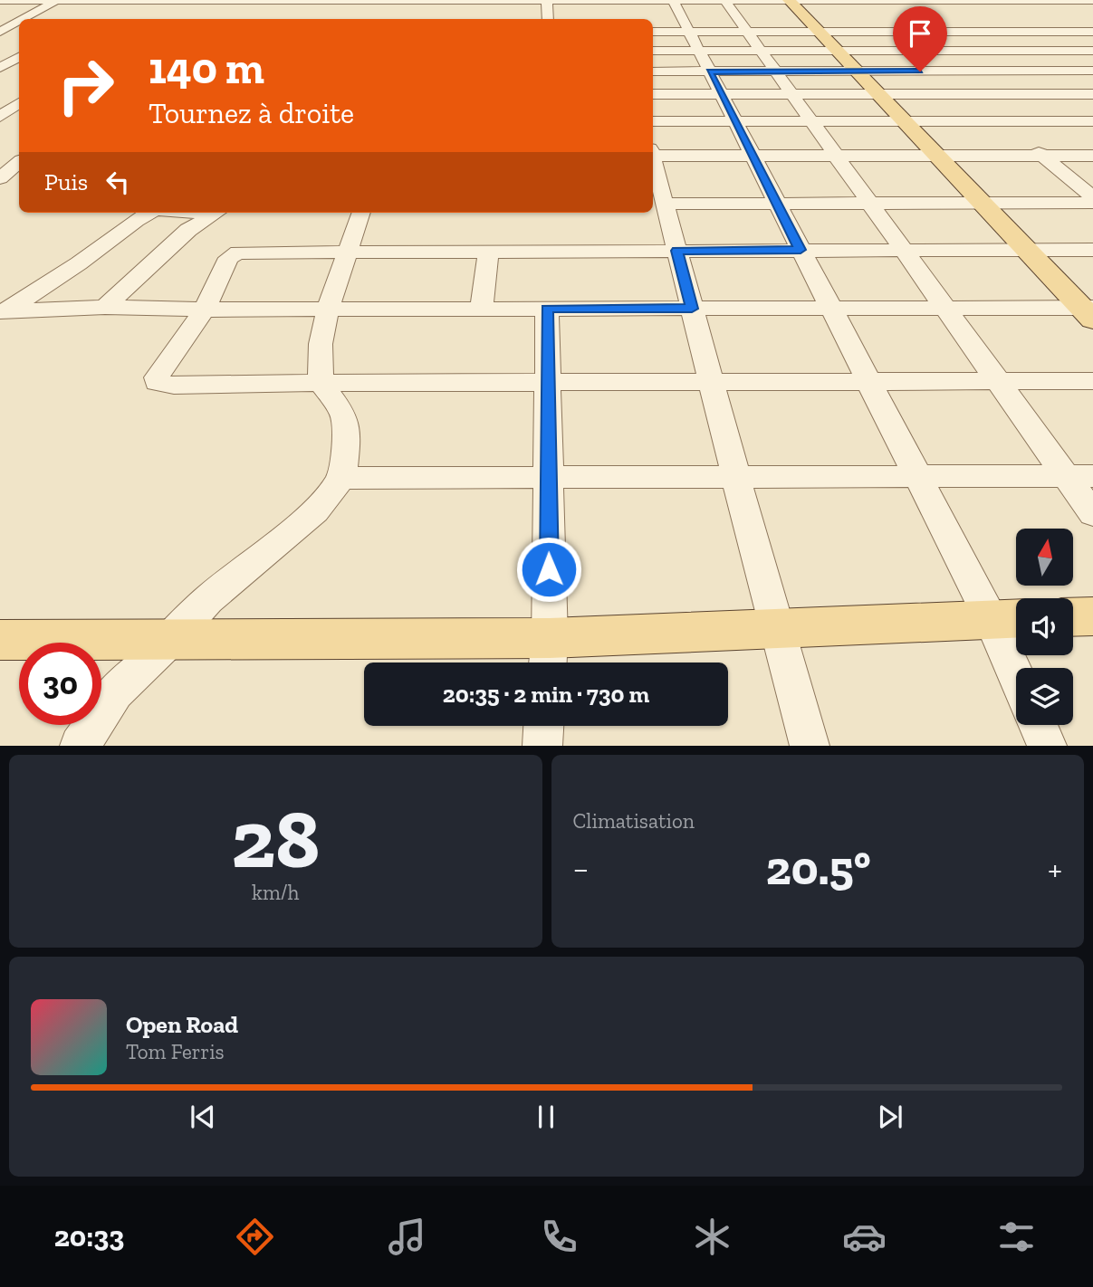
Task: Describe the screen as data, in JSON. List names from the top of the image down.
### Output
{
  "north": "top",
  "page": {
    "turn": ["140 m", "Tournez à droite"],
    "then": "Puis",
    "limit": "30",
    "trip": "20:35 · 2 min · 730 m",
    "tile": [
      ["28", "km/h"],
      "Climatisation"
    ],
    "heat": ["−", "20.5°", "+"],
    "song": ["Open Road", "Tom Ferris"],
    "tabs": "20:33"
  }
}
